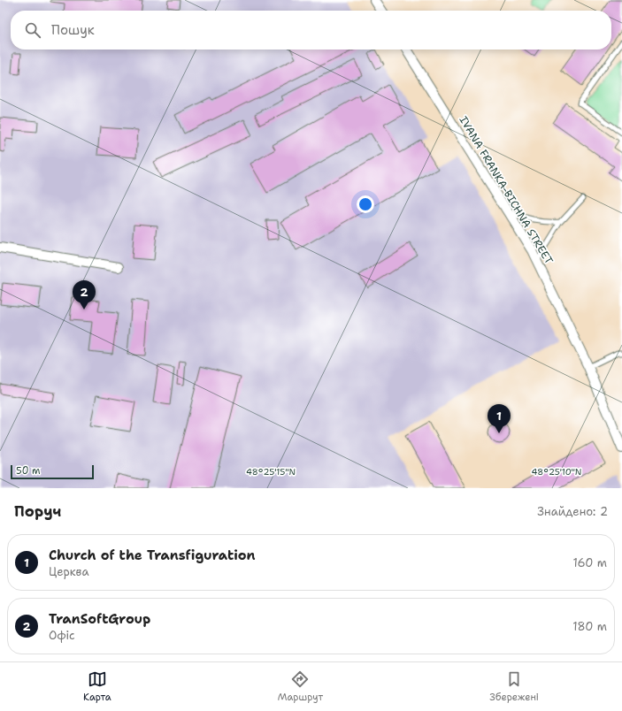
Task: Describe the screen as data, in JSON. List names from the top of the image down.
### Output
{
  "streets": {
    "street": ["IVANA FRANKA-BICHNA STREET"]
  },
  "scale_bar": "50 m",
  "page": {
    "search": "Пошук",
    "pins": ["2", "1"],
    "scale": "50 m",
    "heading": ["Поруч", "Знайдено: 2"],
    "list": [
      {
        "mark": "1",
        "name": "Church of the Transfiguration",
        "note": "Церква",
        "value": "160 m"
      },
      {
        "mark": "2",
        "name": "TranSoftGroup",
        "note": "Офіс",
        "value": "180 m"
      }
    ],
    "nav": ["Карта", "Маршрут", "Збережені"]
  },
  "coordinates": ["48°25'15\"N", "48°25'10\"N"]
}
